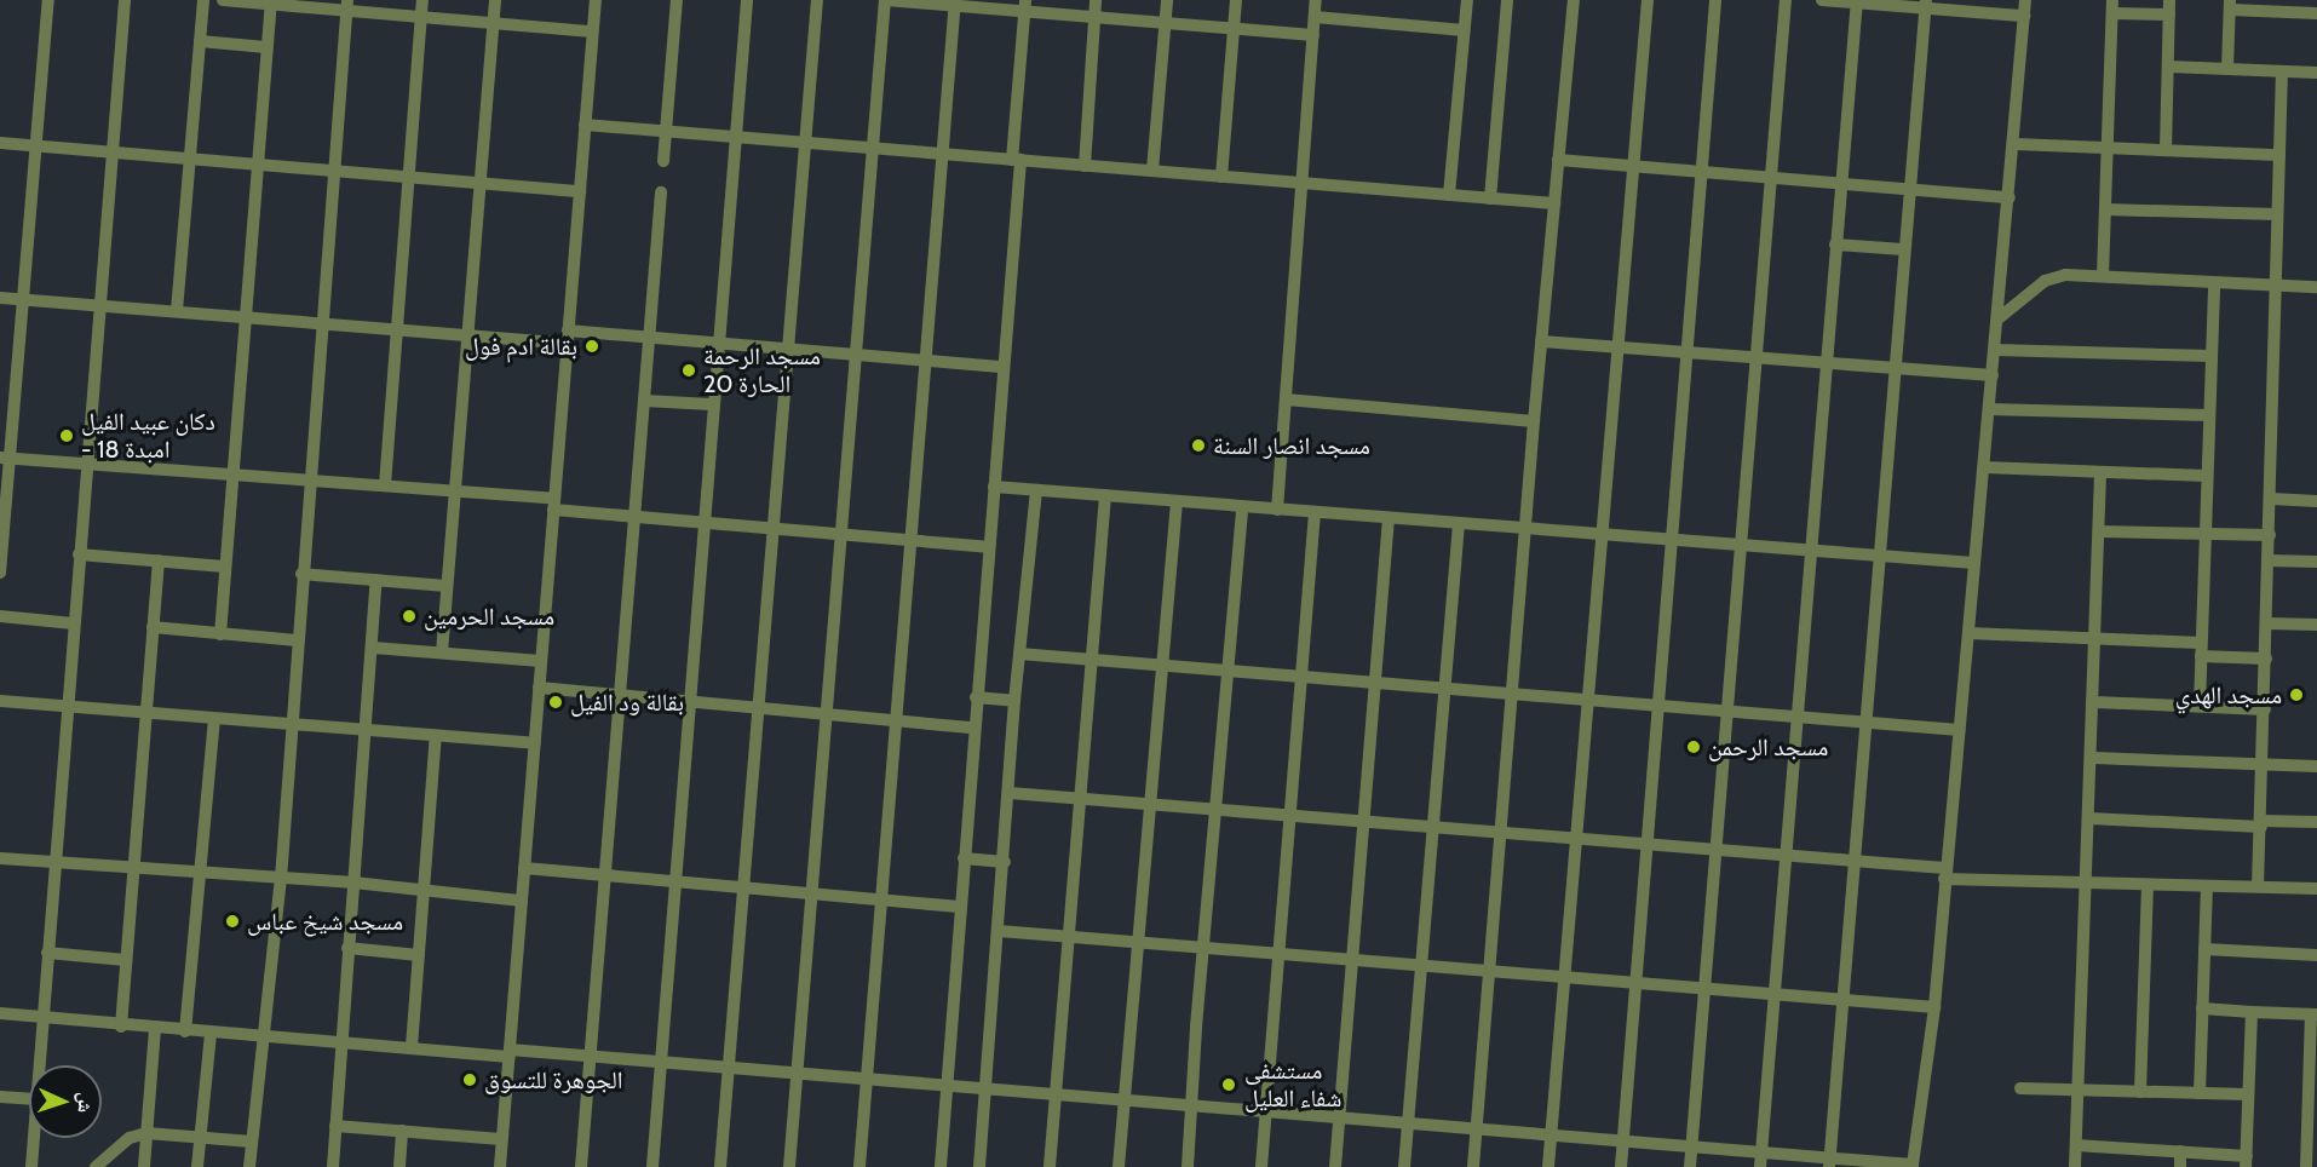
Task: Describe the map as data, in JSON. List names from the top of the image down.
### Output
{
  "places": [
    "بقالة ادم فول",
    "مسجد الرحمة الحارة 20",
    "دكان عبيد الفيل - امبدة 18",
    "مسجد انصار السنة",
    "مسجد الحرمين",
    "مسجد الهدي",
    "بقالة ود الفيل",
    "مسجد الرحمن",
    "مسجد شيخ عباس",
    "الجوهرة للتسوق",
    "مستشفى شفاء العليل"
  ],
  "north": "right"
}
